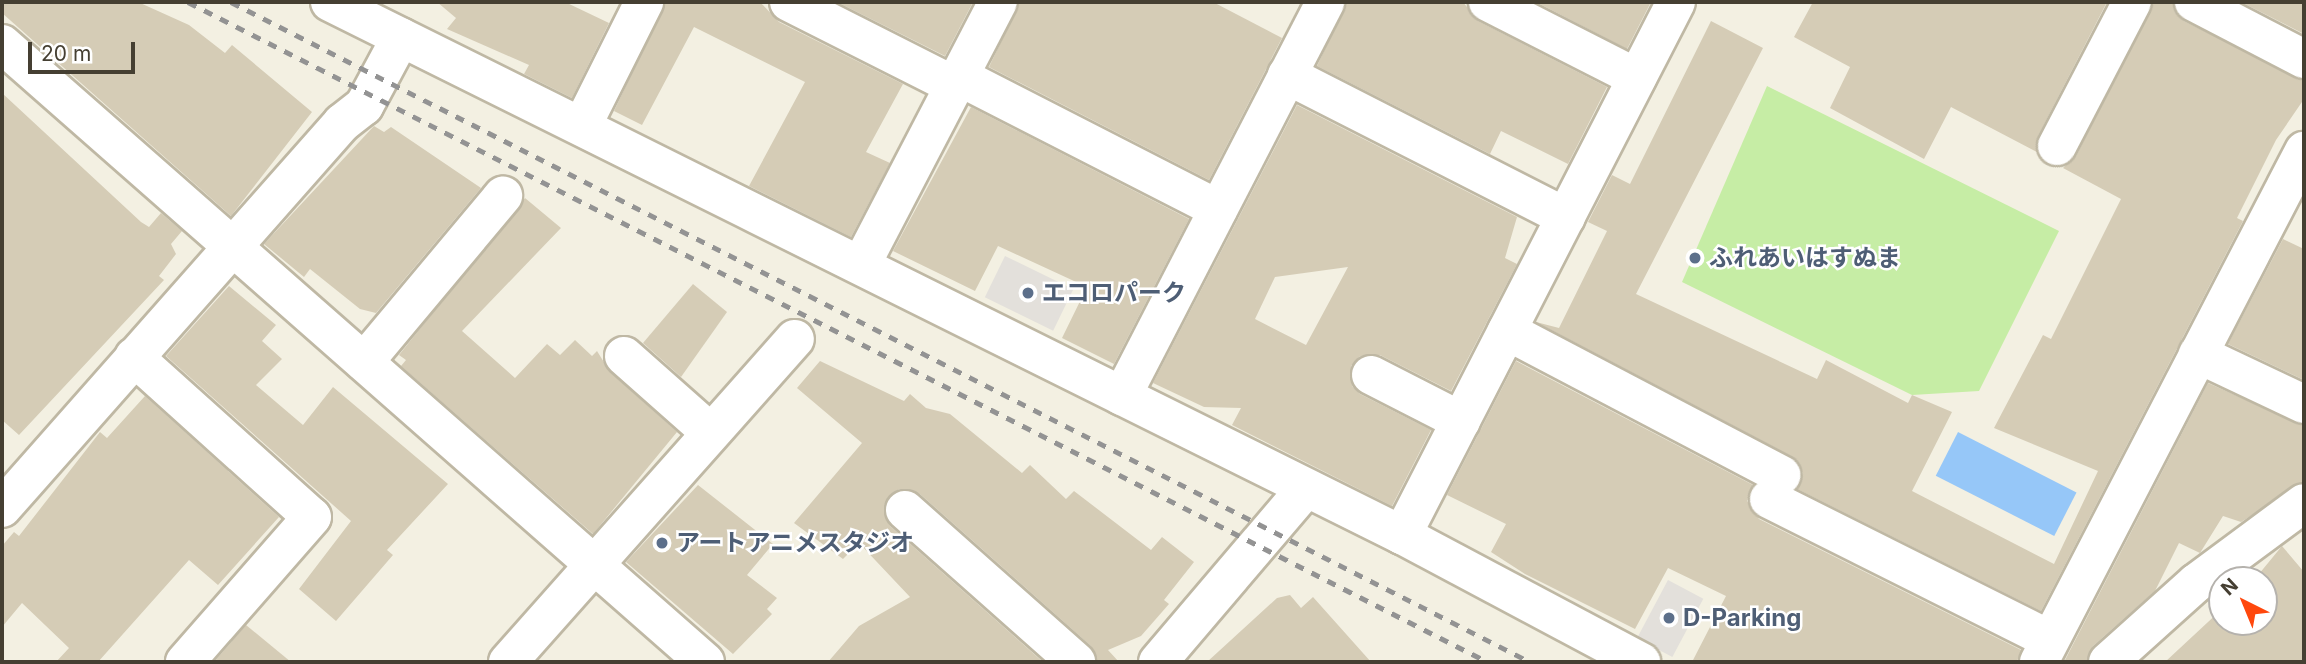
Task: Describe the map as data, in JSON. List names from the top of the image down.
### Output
{
  "places": [
    "ふれあいはすぬま",
    "エコロパーク",
    "アートアニメスタジオ",
    "D-Parking"
  ],
  "scale_bar": "20 m",
  "north": "top left"
}
